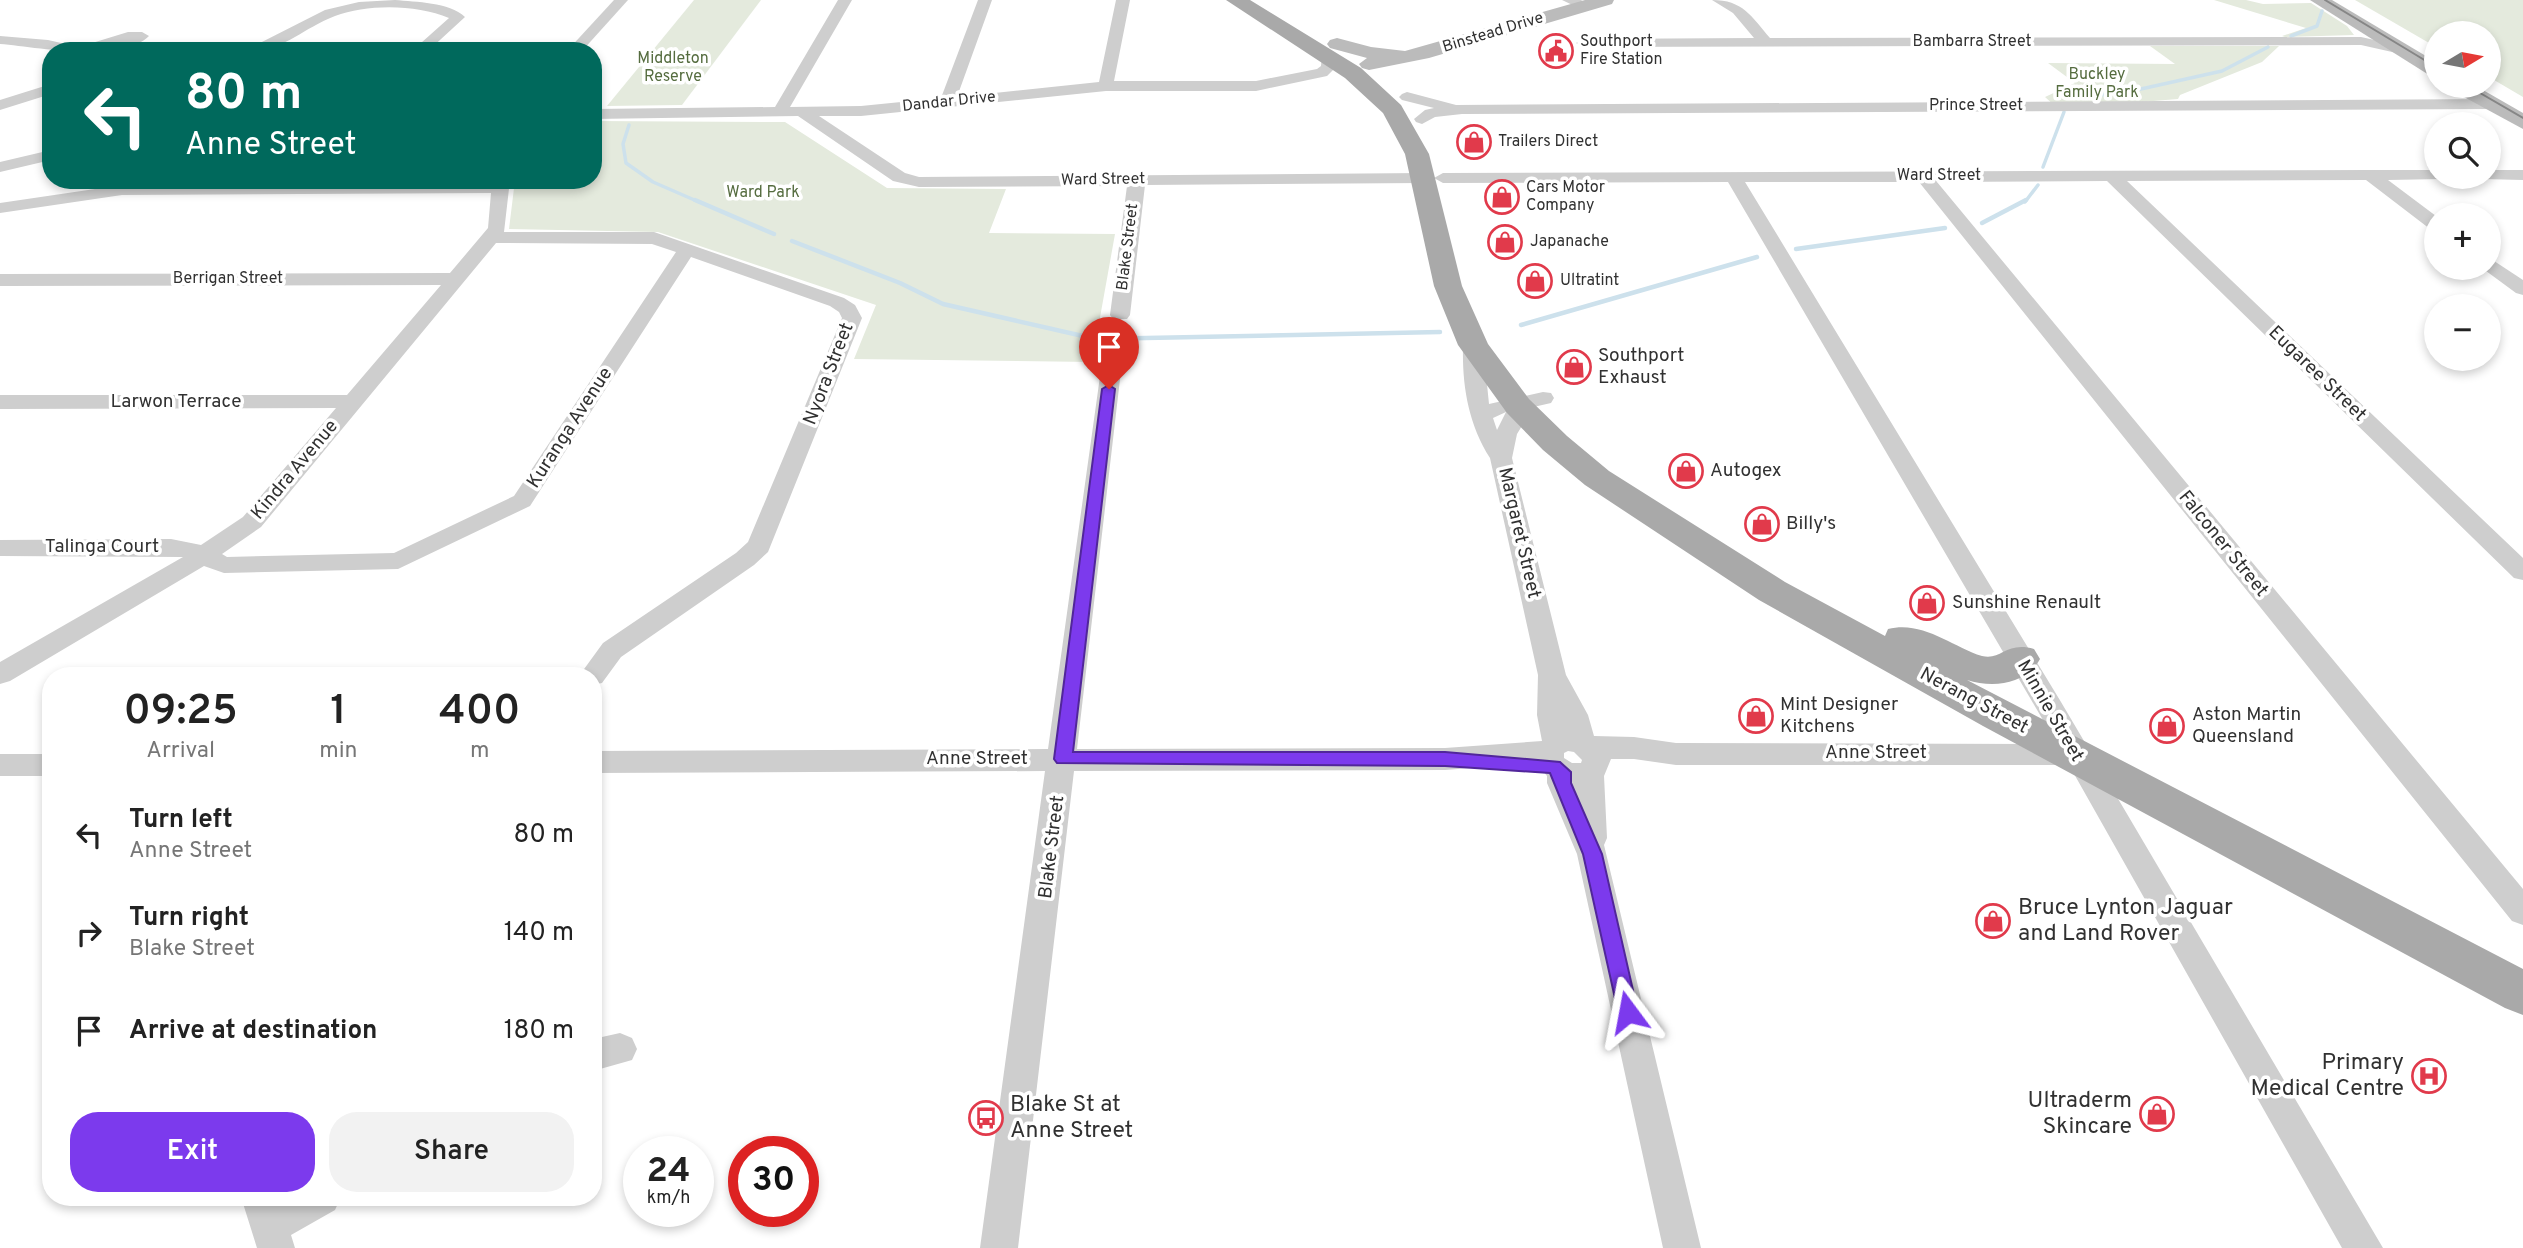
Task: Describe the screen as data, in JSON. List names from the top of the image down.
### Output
{
  "streets": {
    "main road": ["Nerang Street"],
    "street": [
      "Binstead Drive",
      "Bambarra Street",
      "Dandar Drive",
      "Prince Street",
      "Ward Street",
      "Blake Street",
      "Berrigan Street",
      "Nyora Street",
      "Eugaree Street",
      "Larwon Terrace",
      "Kuranga Avenue",
      "Kindra Avenue",
      "Margaret Street",
      "Falconer Street",
      "Talinga Court",
      "Minnie Street",
      "Anne Street"
    ]
  },
  "crossings": [
    ["Binstead Drive", "Dandar Drive"],
    ["Binstead Drive", "Prince Street"],
    ["Dandar Drive", "Prince Street"],
    ["Dandar Drive", "Ward Street"],
    ["Ward Street", "Blake Street"],
    ["Ward Street", "Eugaree Street"],
    ["Ward Street", "Falconer Street"],
    ["Ward Street", "Nerang Street"],
    ["Ward Street", "Minnie Street"],
    ["Blake Street", "Anne Street"],
    ["Berrigan Street", "Kindra Avenue"],
    ["Nyora Street", "Kuranga Avenue"],
    ["Nyora Street", "Kindra Avenue"],
    ["Larwon Terrace", "Kindra Avenue"],
    ["Kuranga Avenue", "Kindra Avenue"],
    ["Kuranga Avenue", "Talinga Court"],
    ["Kindra Avenue", "Talinga Court"],
    ["Margaret Street", "Nerang Street"],
    ["Margaret Street", "Anne Street"],
    ["Nerang Street", "Minnie Street"],
    ["Nerang Street", "Anne Street"],
    ["Minnie Street", "Anne Street"]
  ],
  "parks": ["Middleton Reserve", "Buckley Family Park", "Ward Park"],
  "places": {
    "public building": ["Southport Fire Station"],
    "shop": [
      "Trailers Direct",
      "Cars Motor Company",
      "Japanache",
      "Ultratint",
      "Southport Exhaust",
      "Autogex",
      "Billy's",
      "Sunshine Renault",
      "Mint Designer Kitchens",
      "Aston Martin Queensland",
      "Bruce Lynton Jaguar and Land Rover",
      "Ultraderm Skincare"
    ],
    "hospital": ["Primary Medical Centre"],
    "bus stop": ["Blake St at Anne Street"]
  },
  "north": "right",
  "page": {
    "map_buttons": ["+", "−"],
    "turn": ["80 m", "Anne Street"],
    "eta": [
      "09:25",
      "Arrival",
      "1",
      "min",
      "400",
      "m"
    ],
    "list": [
      {
        "name": "Turn left",
        "note": "Anne Street",
        "value": "80 m"
      },
      {
        "name": "Turn right",
        "note": "Blake Street",
        "value": "140 m"
      },
      {
        "name": "Arrive at destination",
        "value": "180 m"
      }
    ],
    "buttons": ["Exit", "Share"],
    "speed": "24 km/h",
    "limit": "30"
  }
}
